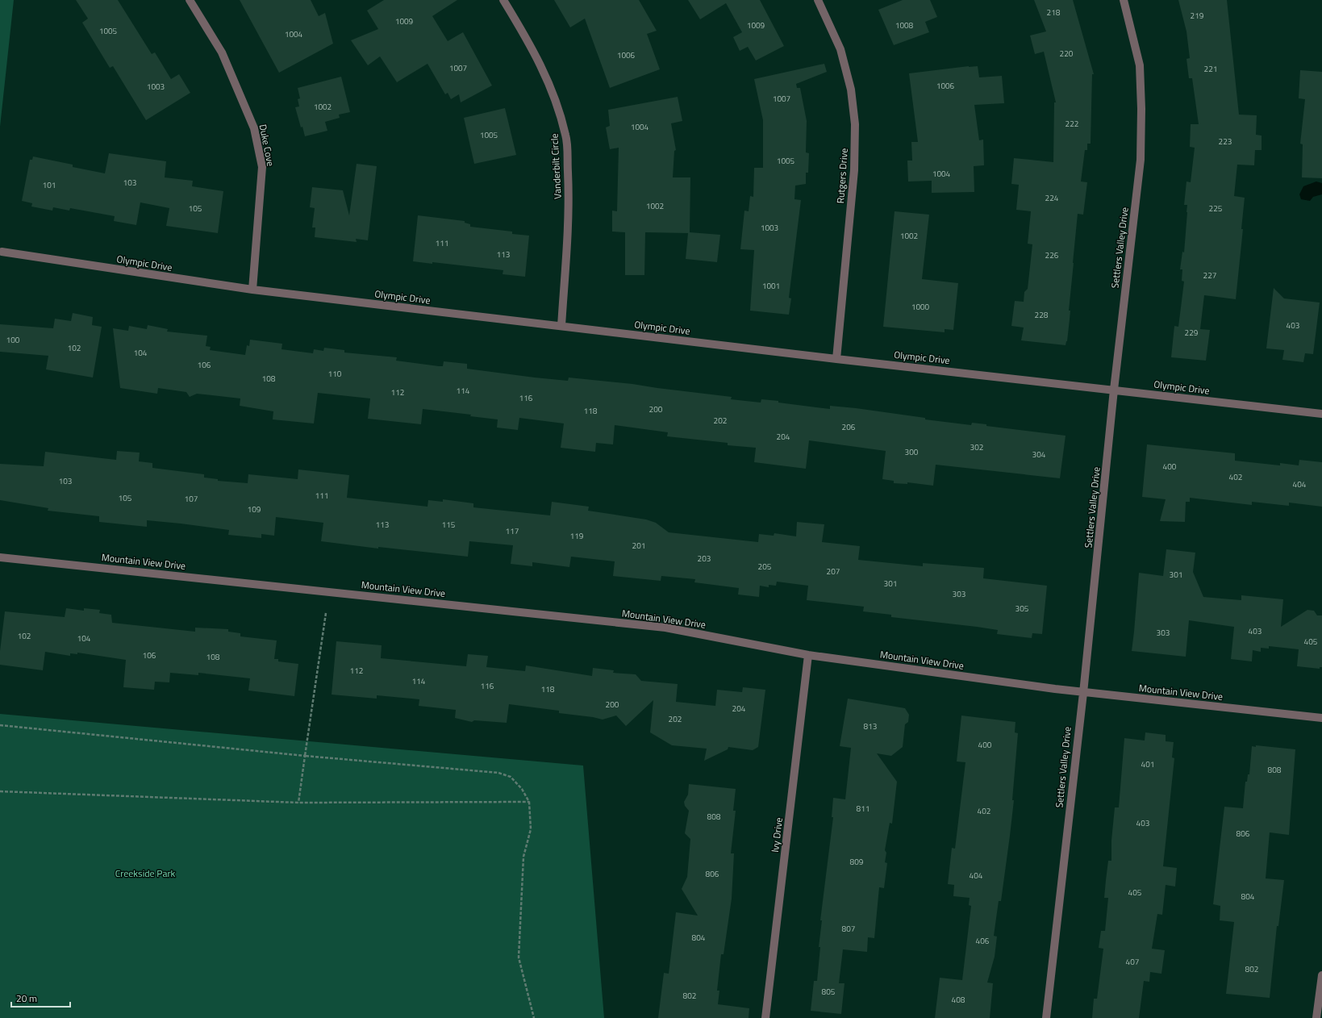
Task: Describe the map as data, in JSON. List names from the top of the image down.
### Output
{
  "streets": {
    "street": [
      "Duke Cove",
      "Vanderbilt Circle",
      "Rutgers Drive",
      "Settlers Valley Drive",
      "Olympic Drive",
      "Mountain View Drive",
      "Ivy Drive"
    ]
  },
  "crossings": [
    ["Duke Cove", "Olympic Drive"],
    ["Vanderbilt Circle", "Olympic Drive"],
    ["Rutgers Drive", "Olympic Drive"],
    ["Settlers Valley Drive", "Olympic Drive"],
    ["Settlers Valley Drive", "Mountain View Drive"],
    ["Mountain View Drive", "Ivy Drive"]
  ],
  "parks": ["Creekside Park"],
  "house_numbers": [
    "218",
    "219",
    "1009",
    "1009",
    "1008",
    "1005",
    "1004",
    "220",
    "1006",
    "1007",
    "221",
    "1006",
    "1003",
    "1007",
    "1002",
    "222",
    "1004",
    "1005",
    "223",
    "1005",
    "1004",
    "103",
    "101",
    "224",
    "1002",
    "105",
    "225",
    "1003",
    "1002",
    "111",
    "113",
    "226",
    "227",
    "1001",
    "1000",
    "228",
    "403",
    "229",
    "100",
    "102",
    "104",
    "106",
    "110",
    "108",
    "114",
    "112",
    "116",
    "200",
    "118",
    "202",
    "206",
    "204",
    "302",
    "300",
    "304",
    "400",
    "402",
    "103",
    "404",
    "111",
    "105",
    "107",
    "109",
    "113",
    "115",
    "117",
    "119",
    "201",
    "203",
    "205",
    "207",
    "301",
    "301",
    "303",
    "305",
    "403",
    "303",
    "102",
    "104",
    "405",
    "106",
    "108",
    "112",
    "114",
    "116",
    "118",
    "200",
    "204",
    "202",
    "813",
    "400",
    "401",
    "808",
    "811",
    "402",
    "808",
    "403",
    "806",
    "809",
    "806",
    "404",
    "405",
    "804",
    "807",
    "804",
    "406",
    "407",
    "802",
    "805",
    "802",
    "408"
  ],
  "scale_bar": "20 m"
}
